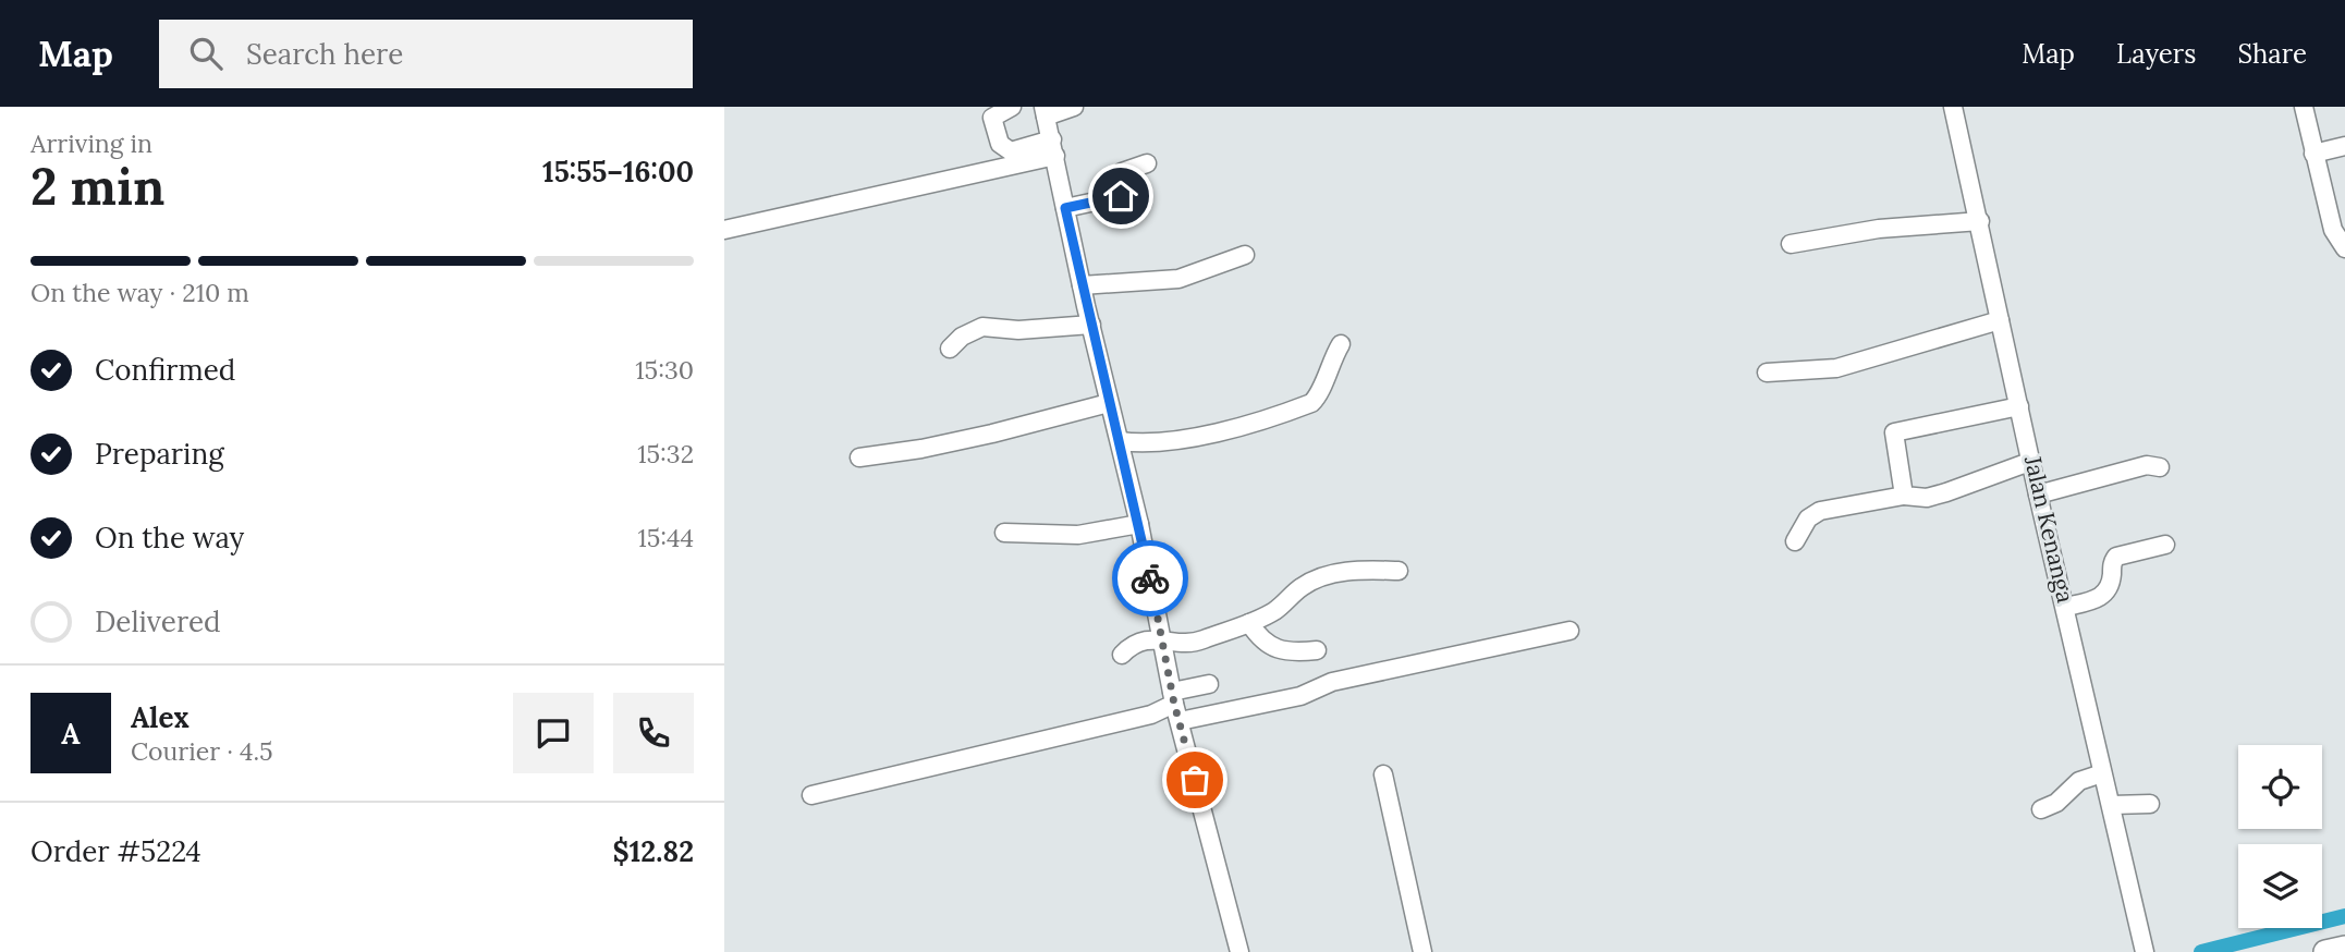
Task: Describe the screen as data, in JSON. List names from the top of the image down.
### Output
{
  "streets": {
    "street": ["Jalan Kenanga"]
  },
  "page": {
    "header": "Map",
    "search": "Search here",
    "nav": ["Map", "Layers", "Share"],
    "heading": ["2 min", "Arriving in", "15:55–16:00"],
    "panel": [
      "Alex",
      "Courier · 4.5",
      "Order #5224",
      "$12.82"
    ],
    "bar": "On the way · 210 m",
    "list": [
      ["Confirmed", "15:30"],
      ["Preparing", "15:32"],
      ["On the way", "15:44"],
      "Delivered"
    ],
    "round": "A"
  }
}
